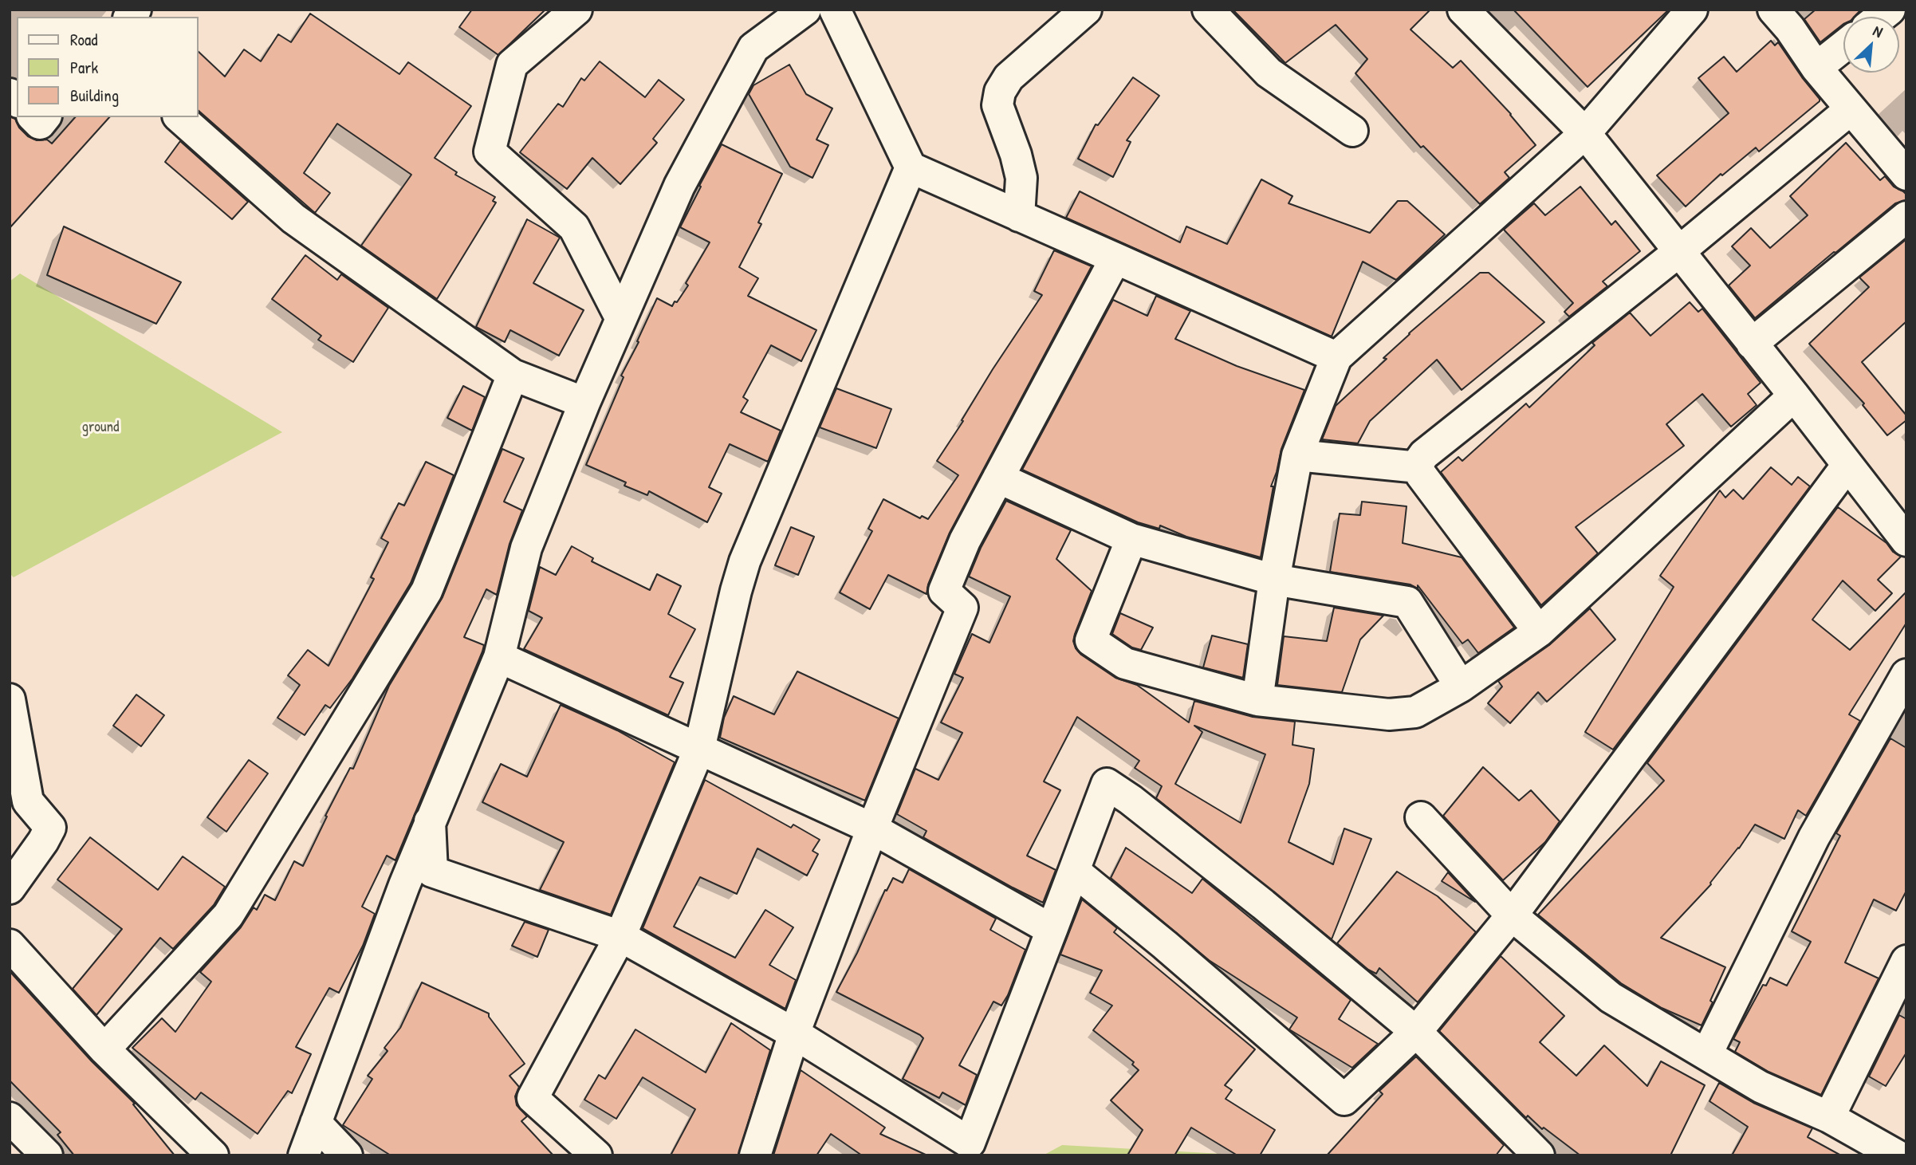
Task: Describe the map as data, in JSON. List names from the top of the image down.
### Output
{
  "parks": ["ground"],
  "legend": ["Road", "Park", "Building"],
  "north": "top right"
}
